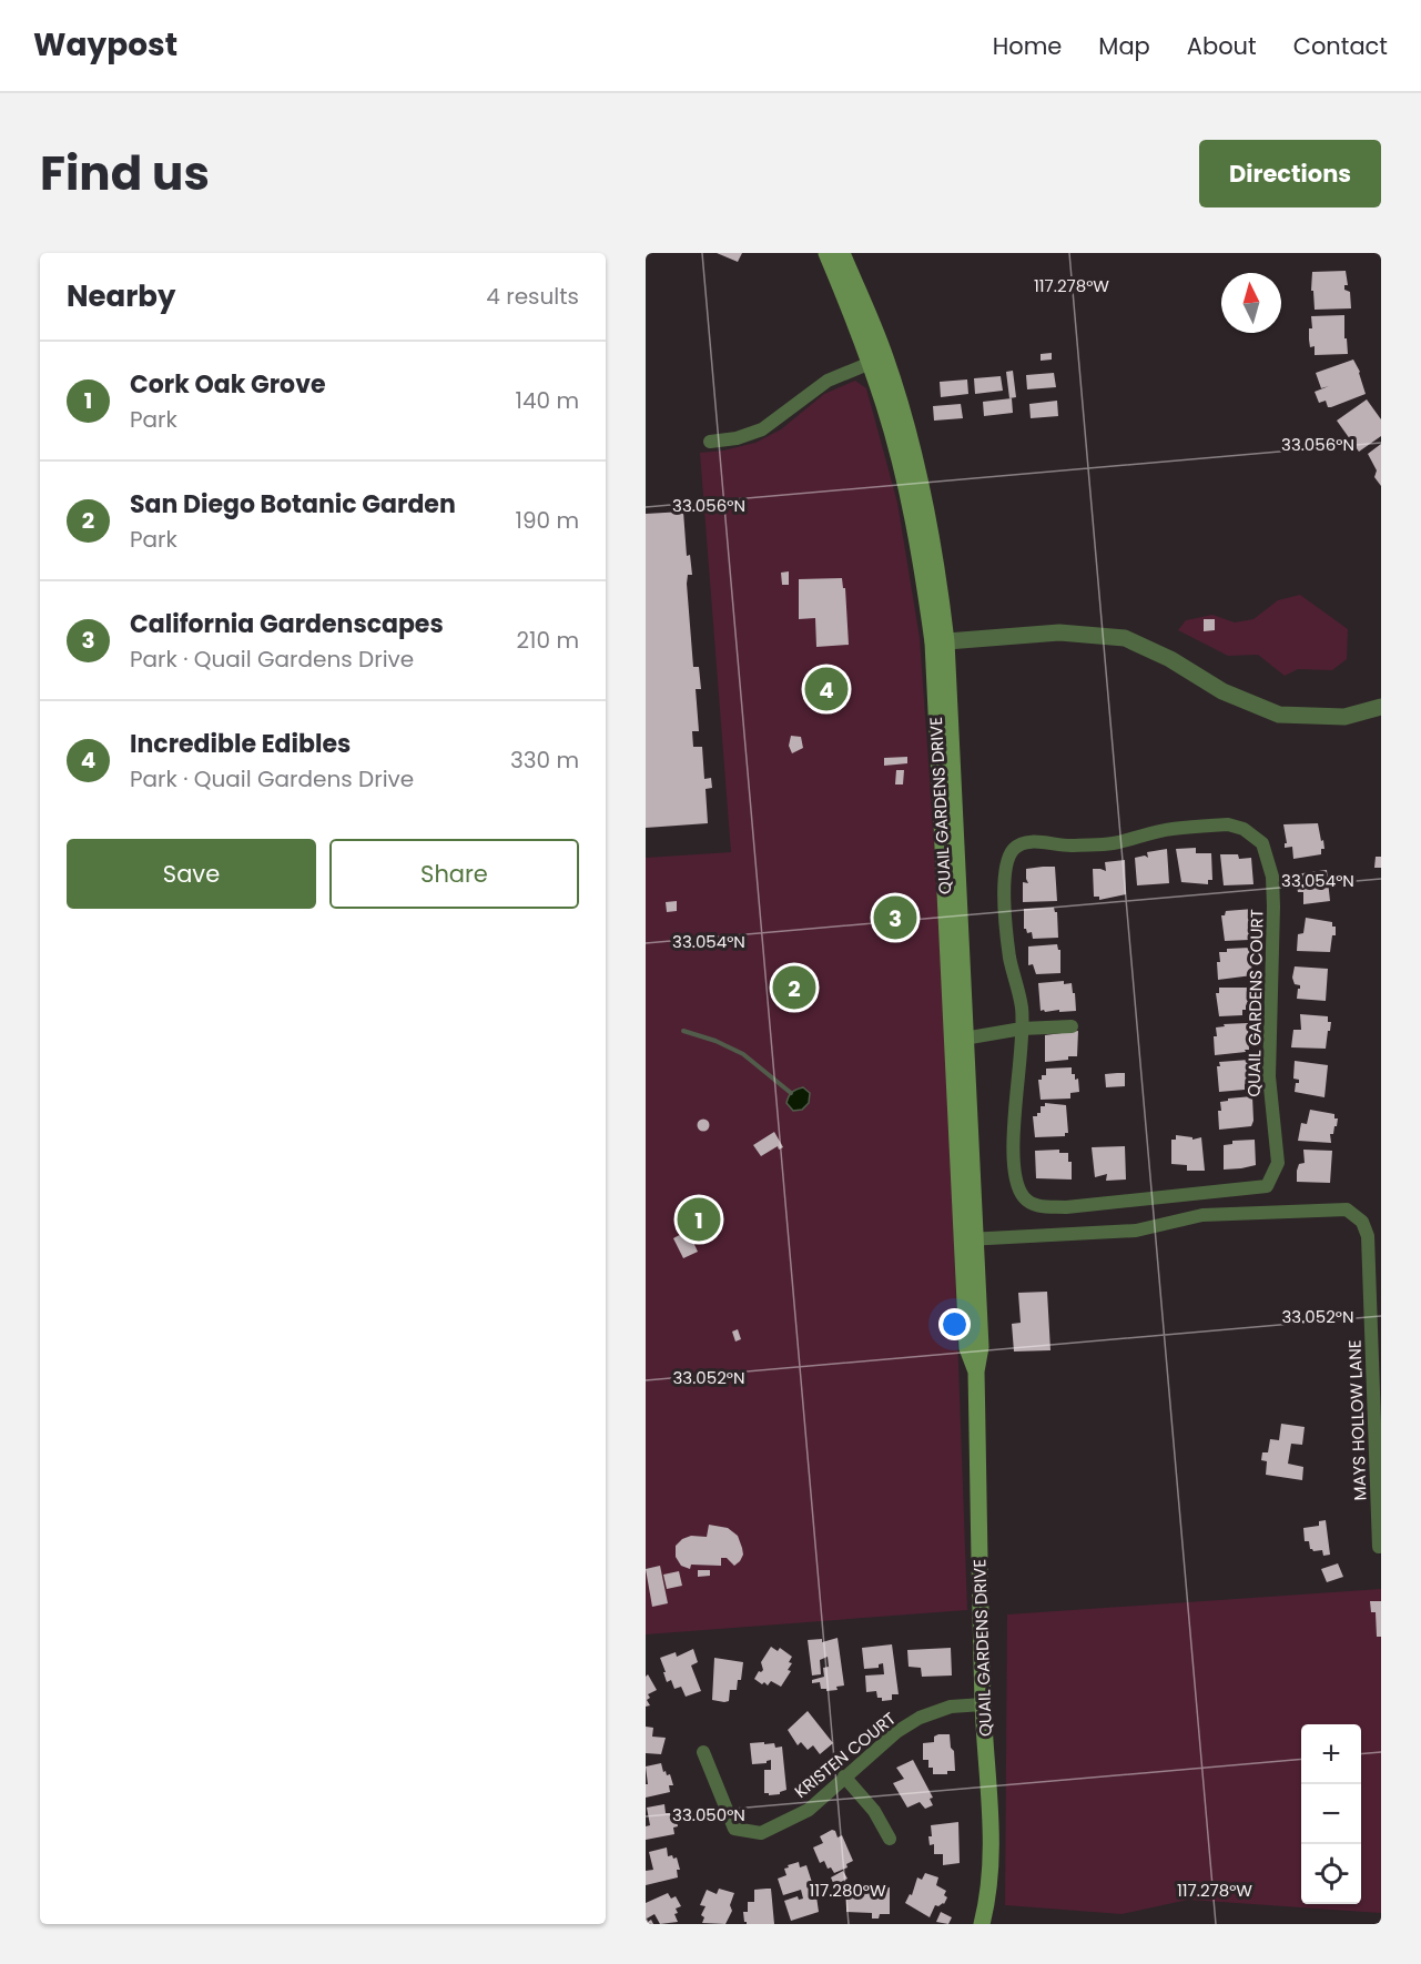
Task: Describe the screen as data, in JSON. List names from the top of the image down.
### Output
{
  "streets": {
    "main road": ["QUAIL GARDENS DRIVE"],
    "street": ["QUAIL GARDENS COURT", "MAYS HOLLOW LANE", "KRISTEN COURT"]
  },
  "crossings": [
    ["QUAIL GARDENS DRIVE", "MAYS HOLLOW LANE"],
    ["QUAIL GARDENS DRIVE", "KRISTEN COURT"]
  ],
  "north": "top",
  "page": {
    "header": "Waypost",
    "nav": [
      "Home",
      "Map",
      "About",
      "Contact"
    ],
    "title": "Find us",
    "buttons": [
      "Directions",
      ["Save", "Share"]
    ],
    "heading": ["Nearby", "4 results"],
    "list": [
      {
        "mark": "1",
        "name": "Cork Oak Grove",
        "note": "Park",
        "value": "140 m"
      },
      {
        "mark": "2",
        "name": "San Diego Botanic Garden",
        "note": "Park",
        "value": "190 m"
      },
      {
        "mark": "3",
        "name": "California Gardenscapes",
        "note": "Park · Quail Gardens Drive",
        "value": "210 m"
      },
      {
        "mark": "4",
        "name": "Incredible Edibles",
        "note": "Park · Quail Gardens Drive",
        "value": "330 m"
      }
    ],
    "pins": [
      "4",
      "3",
      "2",
      "1"
    ],
    "map_buttons": ["+", "−"]
  },
  "coordinates": [
    "117.278°W",
    "33.056°N",
    "33.054°N",
    "33.052°N",
    "33.050°N",
    "117.280°W"
  ]
}
